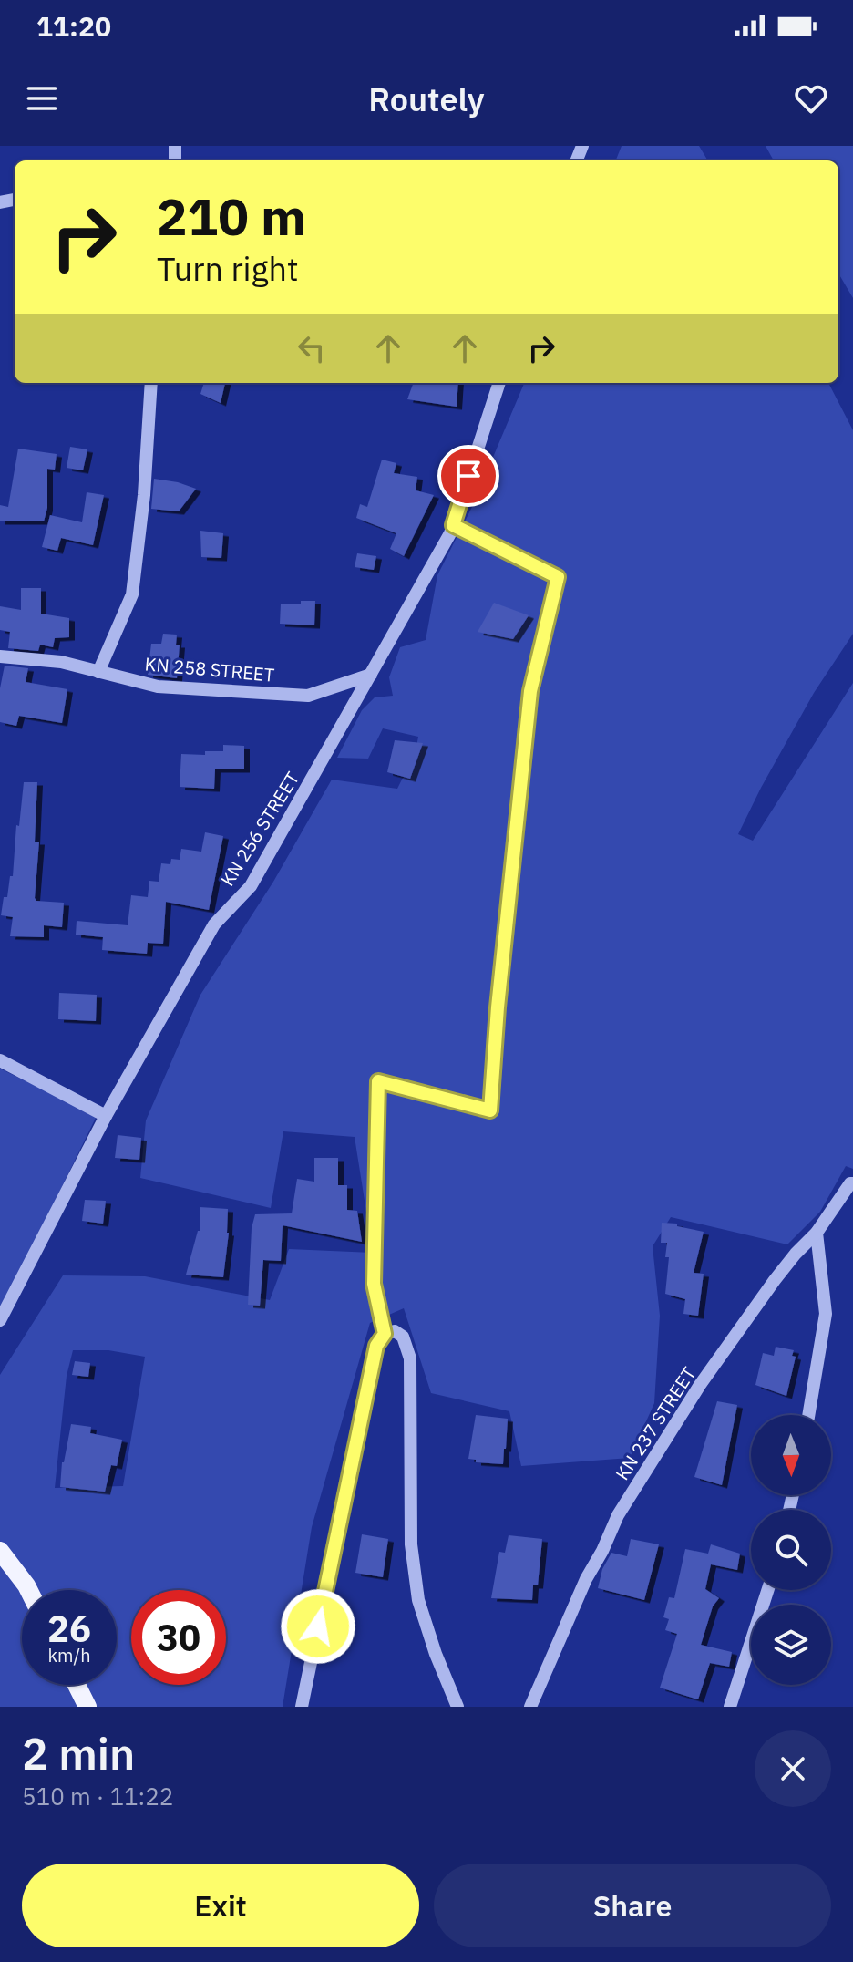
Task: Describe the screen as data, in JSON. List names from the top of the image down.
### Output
{
  "streets": {
    "street": ["KN 258 STREET", "KN 256 STREET", "KN 237 STREET"]
  },
  "crossings": [
    ["KN 258 STREET", "KN 256 STREET"]
  ],
  "north": "bottom",
  "page": {
    "status": "11:20",
    "header": "Routely",
    "turn": ["210 m", "Turn right"],
    "speed": "26 km/h",
    "limit": "30",
    "heading": ["2 min", "510 m · 11:22"],
    "buttons": ["Exit", "Share"]
  }
}
